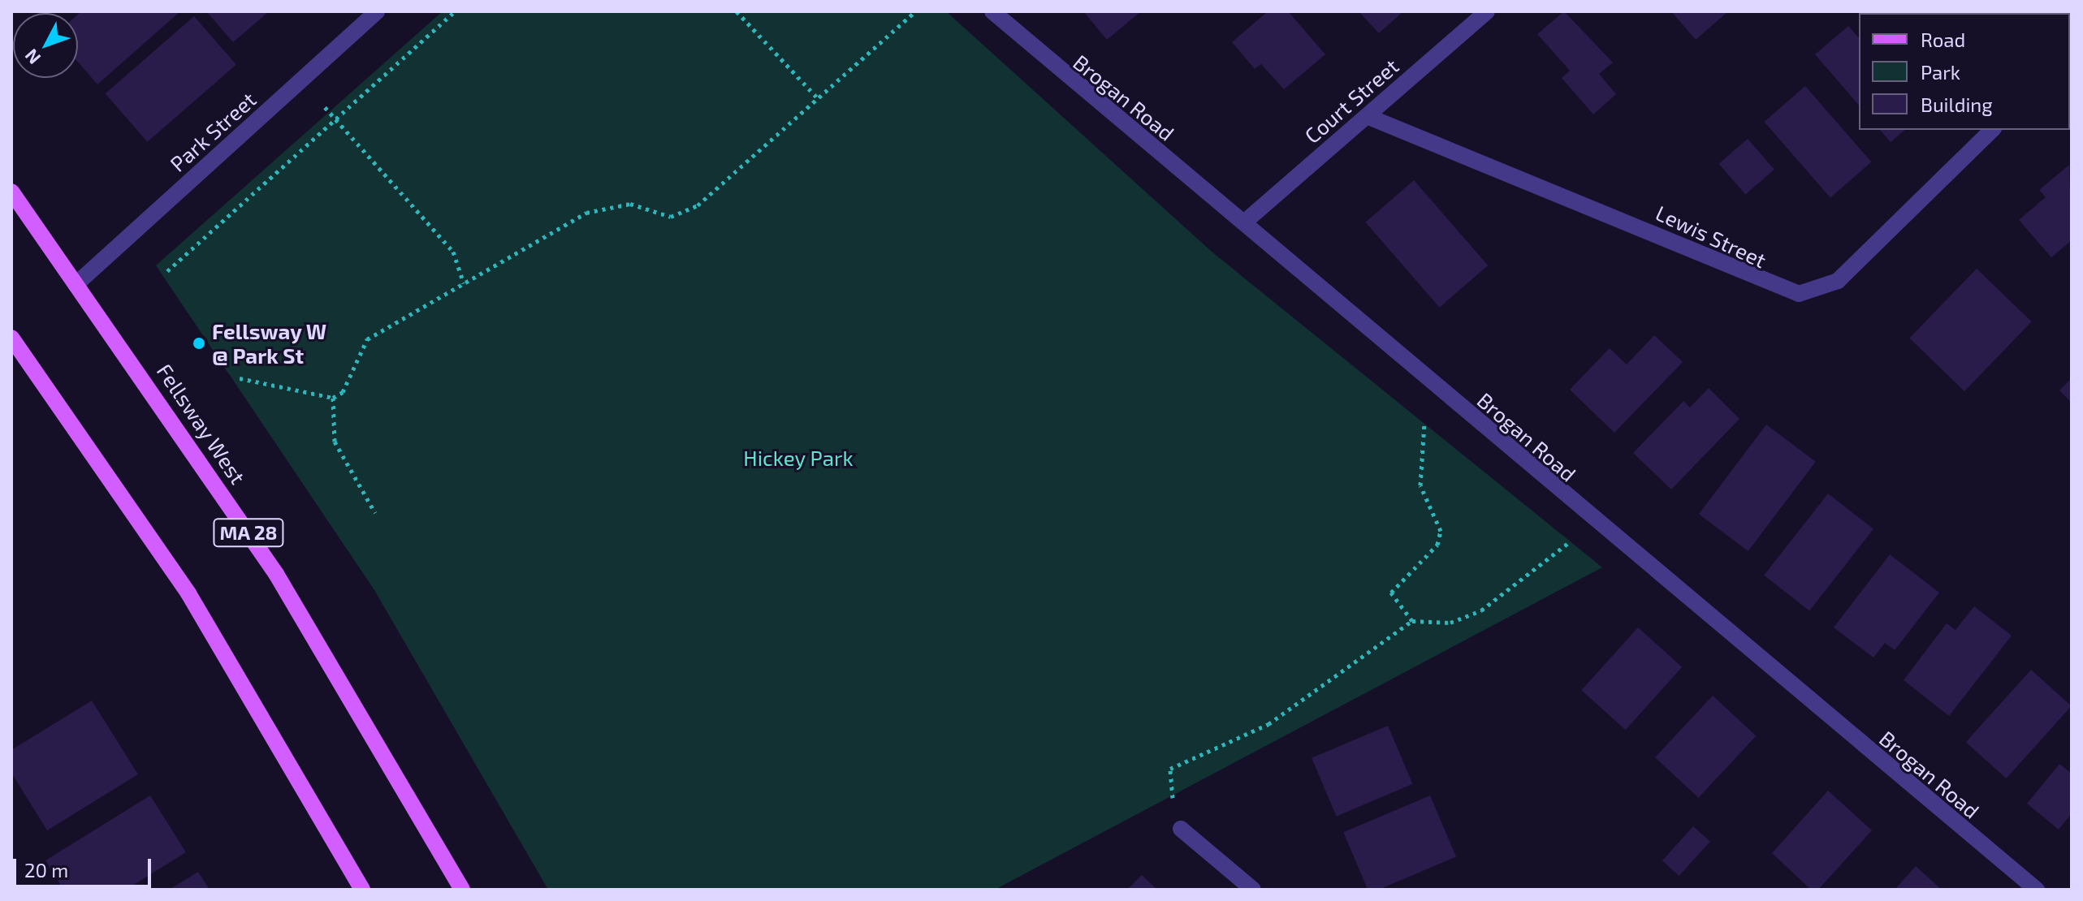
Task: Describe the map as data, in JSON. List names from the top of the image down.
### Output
{
  "streets": {
    "main road": ["Fellsway West", "MA 28"],
    "street": [
      "Brogan Road",
      "Court Street",
      "Park Street",
      "Lewis Street"
    ]
  },
  "crossings": [
    ["Brogan Road", "Court Street"],
    ["Court Street", "Lewis Street"],
    ["Park Street", "Fellsway West"]
  ],
  "parks": ["Hickey Park"],
  "places": ["Fellsway W @ Park St"],
  "legend": ["Road", "Park", "Building"],
  "scale_bar": "20 m",
  "north": "bottom left"
}
